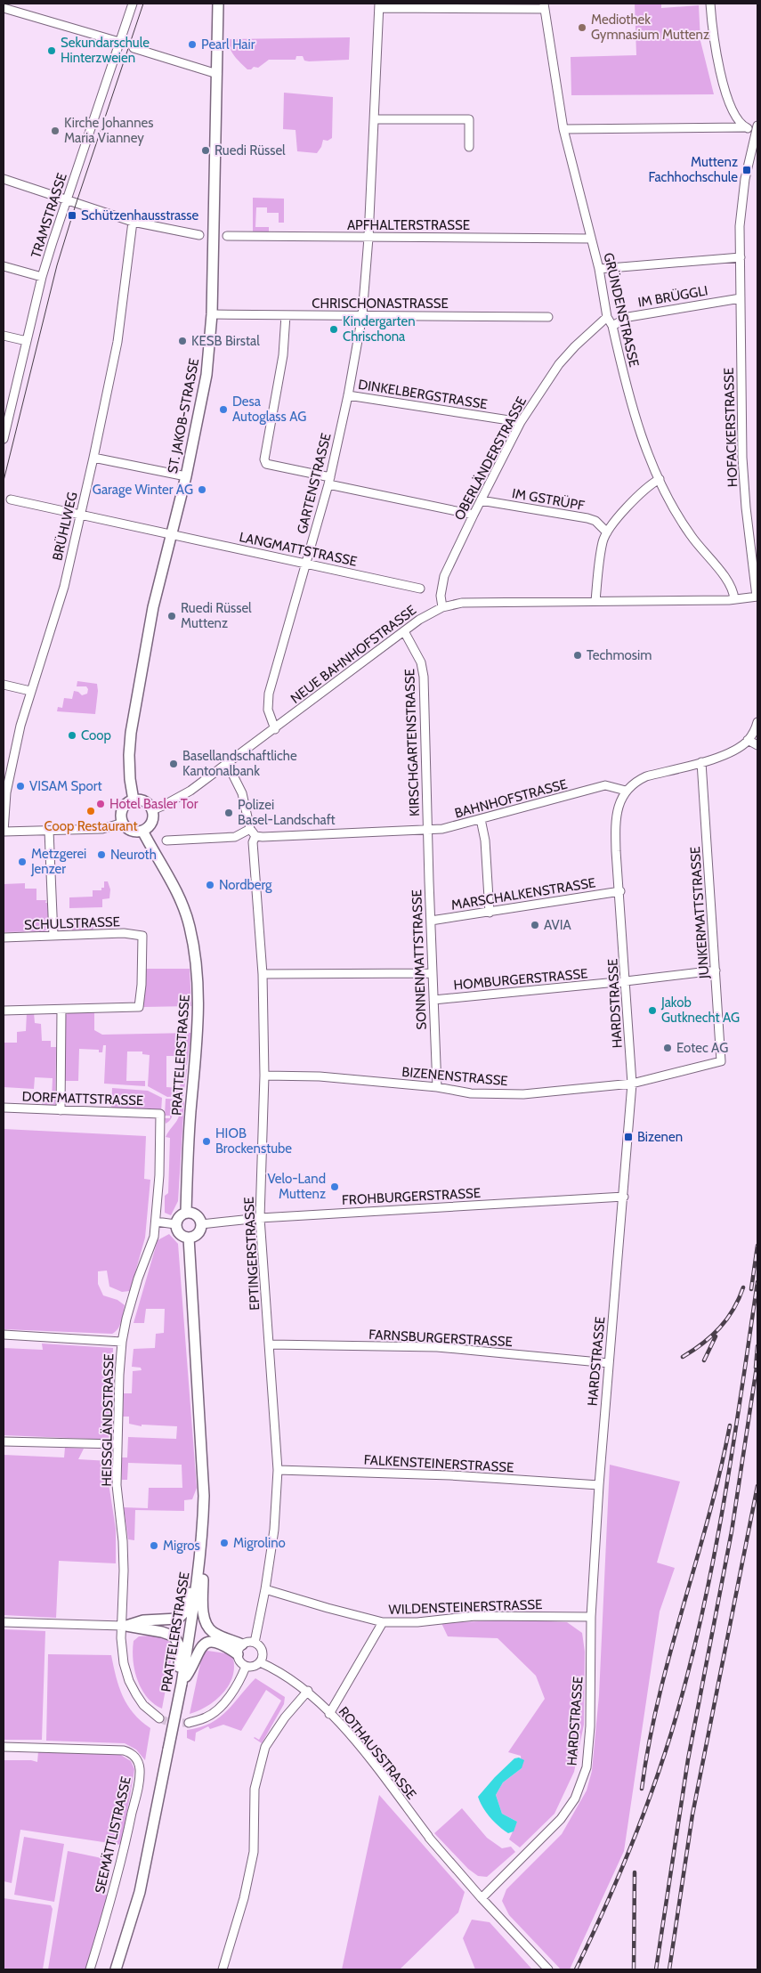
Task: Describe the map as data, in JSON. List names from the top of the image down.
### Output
{
  "streets": {
    "main road": ["ST. JAKOB-STRASSE", "PRATTELERSTRASSE"],
    "street": [
      "TRAMSTRASSE",
      "APFHALTERSTRASSE",
      "IM BRÜGGLI",
      "CHRISCHONASTRASSE",
      "GRÜNDENSTRASSE",
      "DINKELBERGSTRASSE",
      "HOFACKERSTRASSE",
      "OBERLÄNDERSTRASSE",
      "GARTENSTRASSE",
      "IM GSTRÜPF",
      "BRÜHLWEG",
      "LANGMATTSTRASSE",
      "NEUE BAHNHOFSTRASSE",
      "KIRSCHGARTENSTRASSE",
      "BAHNHOFSTRASSE",
      "MARSCHALKENSTRASSE",
      "JUNKERMATTSTRASSE",
      "SCHULSTRASSE",
      "SONNENMATTSTRASSE",
      "HOMBURGERSTRASSE",
      "HARDSTRASSE",
      "BIZENENSTRASSE",
      "DORFMATTSTRASSE",
      "FROHBURGERSTRASSE",
      "EPTINGERSTRASSE",
      "FARNSBURGERSTRASSE",
      "HEISSGLÄNDSTRASSE",
      "FALKENSTEINERSTRASSE",
      "WILDENSTEINERSTRASSE",
      "ROTHAUSSTRASSE",
      "SEEMÄTTLISTRASSE"
    ]
  },
  "crossings": [
    ["APFHALTERSTRASSE", "GRÜNDENSTRASSE"],
    ["APFHALTERSTRASSE", "GARTENSTRASSE"],
    ["IM BRÜGGLI", "GRÜNDENSTRASSE"],
    ["IM BRÜGGLI", "HOFACKERSTRASSE"],
    ["CHRISCHONASTRASSE", "ST. JAKOB-STRASSE"],
    ["CHRISCHONASTRASSE", "GARTENSTRASSE"],
    ["GRÜNDENSTRASSE", "OBERLÄNDERSTRASSE"],
    ["GRÜNDENSTRASSE", "NEUE BAHNHOFSTRASSE"],
    ["DINKELBERGSTRASSE", "OBERLÄNDERSTRASSE"],
    ["DINKELBERGSTRASSE", "GARTENSTRASSE"],
    ["ST. JAKOB-STRASSE", "LANGMATTSTRASSE"],
    ["ST. JAKOB-STRASSE", "NEUE BAHNHOFSTRASSE"],
    ["ST. JAKOB-STRASSE", "PRATTELERSTRASSE"],
    ["HOFACKERSTRASSE", "NEUE BAHNHOFSTRASSE"],
    ["OBERLÄNDERSTRASSE", "IM GSTRÜPF"],
    ["OBERLÄNDERSTRASSE", "NEUE BAHNHOFSTRASSE"],
    ["GARTENSTRASSE", "LANGMATTSTRASSE"],
    ["GARTENSTRASSE", "NEUE BAHNHOFSTRASSE"],
    ["BRÜHLWEG", "LANGMATTSTRASSE"],
    ["NEUE BAHNHOFSTRASSE", "KIRSCHGARTENSTRASSE"],
    ["NEUE BAHNHOFSTRASSE", "PRATTELERSTRASSE"],
    ["KIRSCHGARTENSTRASSE", "BAHNHOFSTRASSE"],
    ["KIRSCHGARTENSTRASSE", "SONNENMATTSTRASSE"],
    ["BAHNHOFSTRASSE", "SONNENMATTSTRASSE"],
    ["BAHNHOFSTRASSE", "HARDSTRASSE"],
    ["BAHNHOFSTRASSE", "EPTINGERSTRASSE"],
    ["MARSCHALKENSTRASSE", "SONNENMATTSTRASSE"],
    ["MARSCHALKENSTRASSE", "HARDSTRASSE"],
    ["JUNKERMATTSTRASSE", "HOMBURGERSTRASSE"],
    ["JUNKERMATTSTRASSE", "BIZENENSTRASSE"],
    ["SONNENMATTSTRASSE", "HOMBURGERSTRASSE"],
    ["SONNENMATTSTRASSE", "BIZENENSTRASSE"],
    ["HOMBURGERSTRASSE", "HARDSTRASSE"],
    ["HARDSTRASSE", "BIZENENSTRASSE"],
    ["HARDSTRASSE", "FROHBURGERSTRASSE"],
    ["HARDSTRASSE", "FARNSBURGERSTRASSE"],
    ["HARDSTRASSE", "FALKENSTEINERSTRASSE"],
    ["HARDSTRASSE", "WILDENSTEINERSTRASSE"],
    ["HARDSTRASSE", "ROTHAUSSTRASSE"],
    ["PRATTELERSTRASSE", "FROHBURGERSTRASSE"],
    ["BIZENENSTRASSE", "EPTINGERSTRASSE"],
    ["DORFMATTSTRASSE", "HEISSGLÄNDSTRASSE"],
    ["FROHBURGERSTRASSE", "EPTINGERSTRASSE"],
    ["EPTINGERSTRASSE", "FARNSBURGERSTRASSE"],
    ["EPTINGERSTRASSE", "FALKENSTEINERSTRASSE"],
    ["EPTINGERSTRASSE", "WILDENSTEINERSTRASSE"],
    ["EPTINGERSTRASSE", "ROTHAUSSTRASSE"]
  ],
  "places": {
    "other": [
      "Mediothek Gymnasium Muttenz",
      "Pearl Hair",
      "Sekundarschule Hinterzweien",
      "Kirche Johannes Maria Vianney",
      "Ruedi Rüssel",
      "Kindergarten Chrischona",
      "KESB Birstal",
      "Desa Autoglass AG",
      "Garage Winter AG",
      "Ruedi Rüssel Muttenz",
      "Techmosim",
      "Coop",
      "Basellandschaftliche Kantonalbank",
      "VISAM Sport",
      "Hotel Basler Tor",
      "Coop Restaurant",
      "Polizei Basel-Landschaft",
      "Neuroth",
      "Metzgerei Jenzer",
      "Nordberg",
      "AVIA",
      "Jakob Gutknecht AG",
      "Eotec AG",
      "HIOB Brockenstube",
      "Velo-Land Muttenz",
      "Migrolino",
      "Migros"
    ],
    "transit": ["Muttenz Fachhochschule", "Schützenhausstrasse", "Bizenen"]
  }
}
